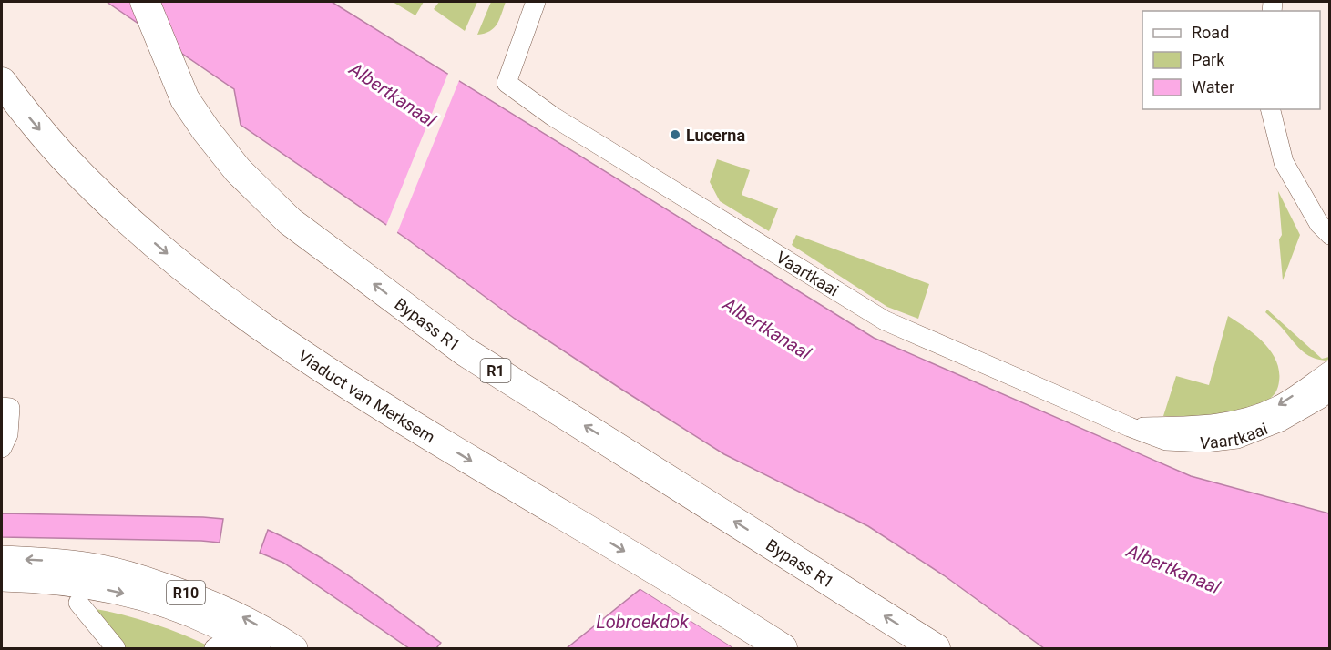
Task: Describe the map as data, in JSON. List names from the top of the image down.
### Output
{
  "streets": {
    "highway": ["Bypass R1", "R1", "Viaduct van Merksem"],
    "main road": ["R10"],
    "street": ["Vaartkaai"]
  },
  "one_way": ["Bypass R1", "Viaduct van Merksem"],
  "water": ["Albertkanaal", "Lobroekdok"],
  "places": ["Lucerna"],
  "legend": ["Road", "Park", "Water"]
}
